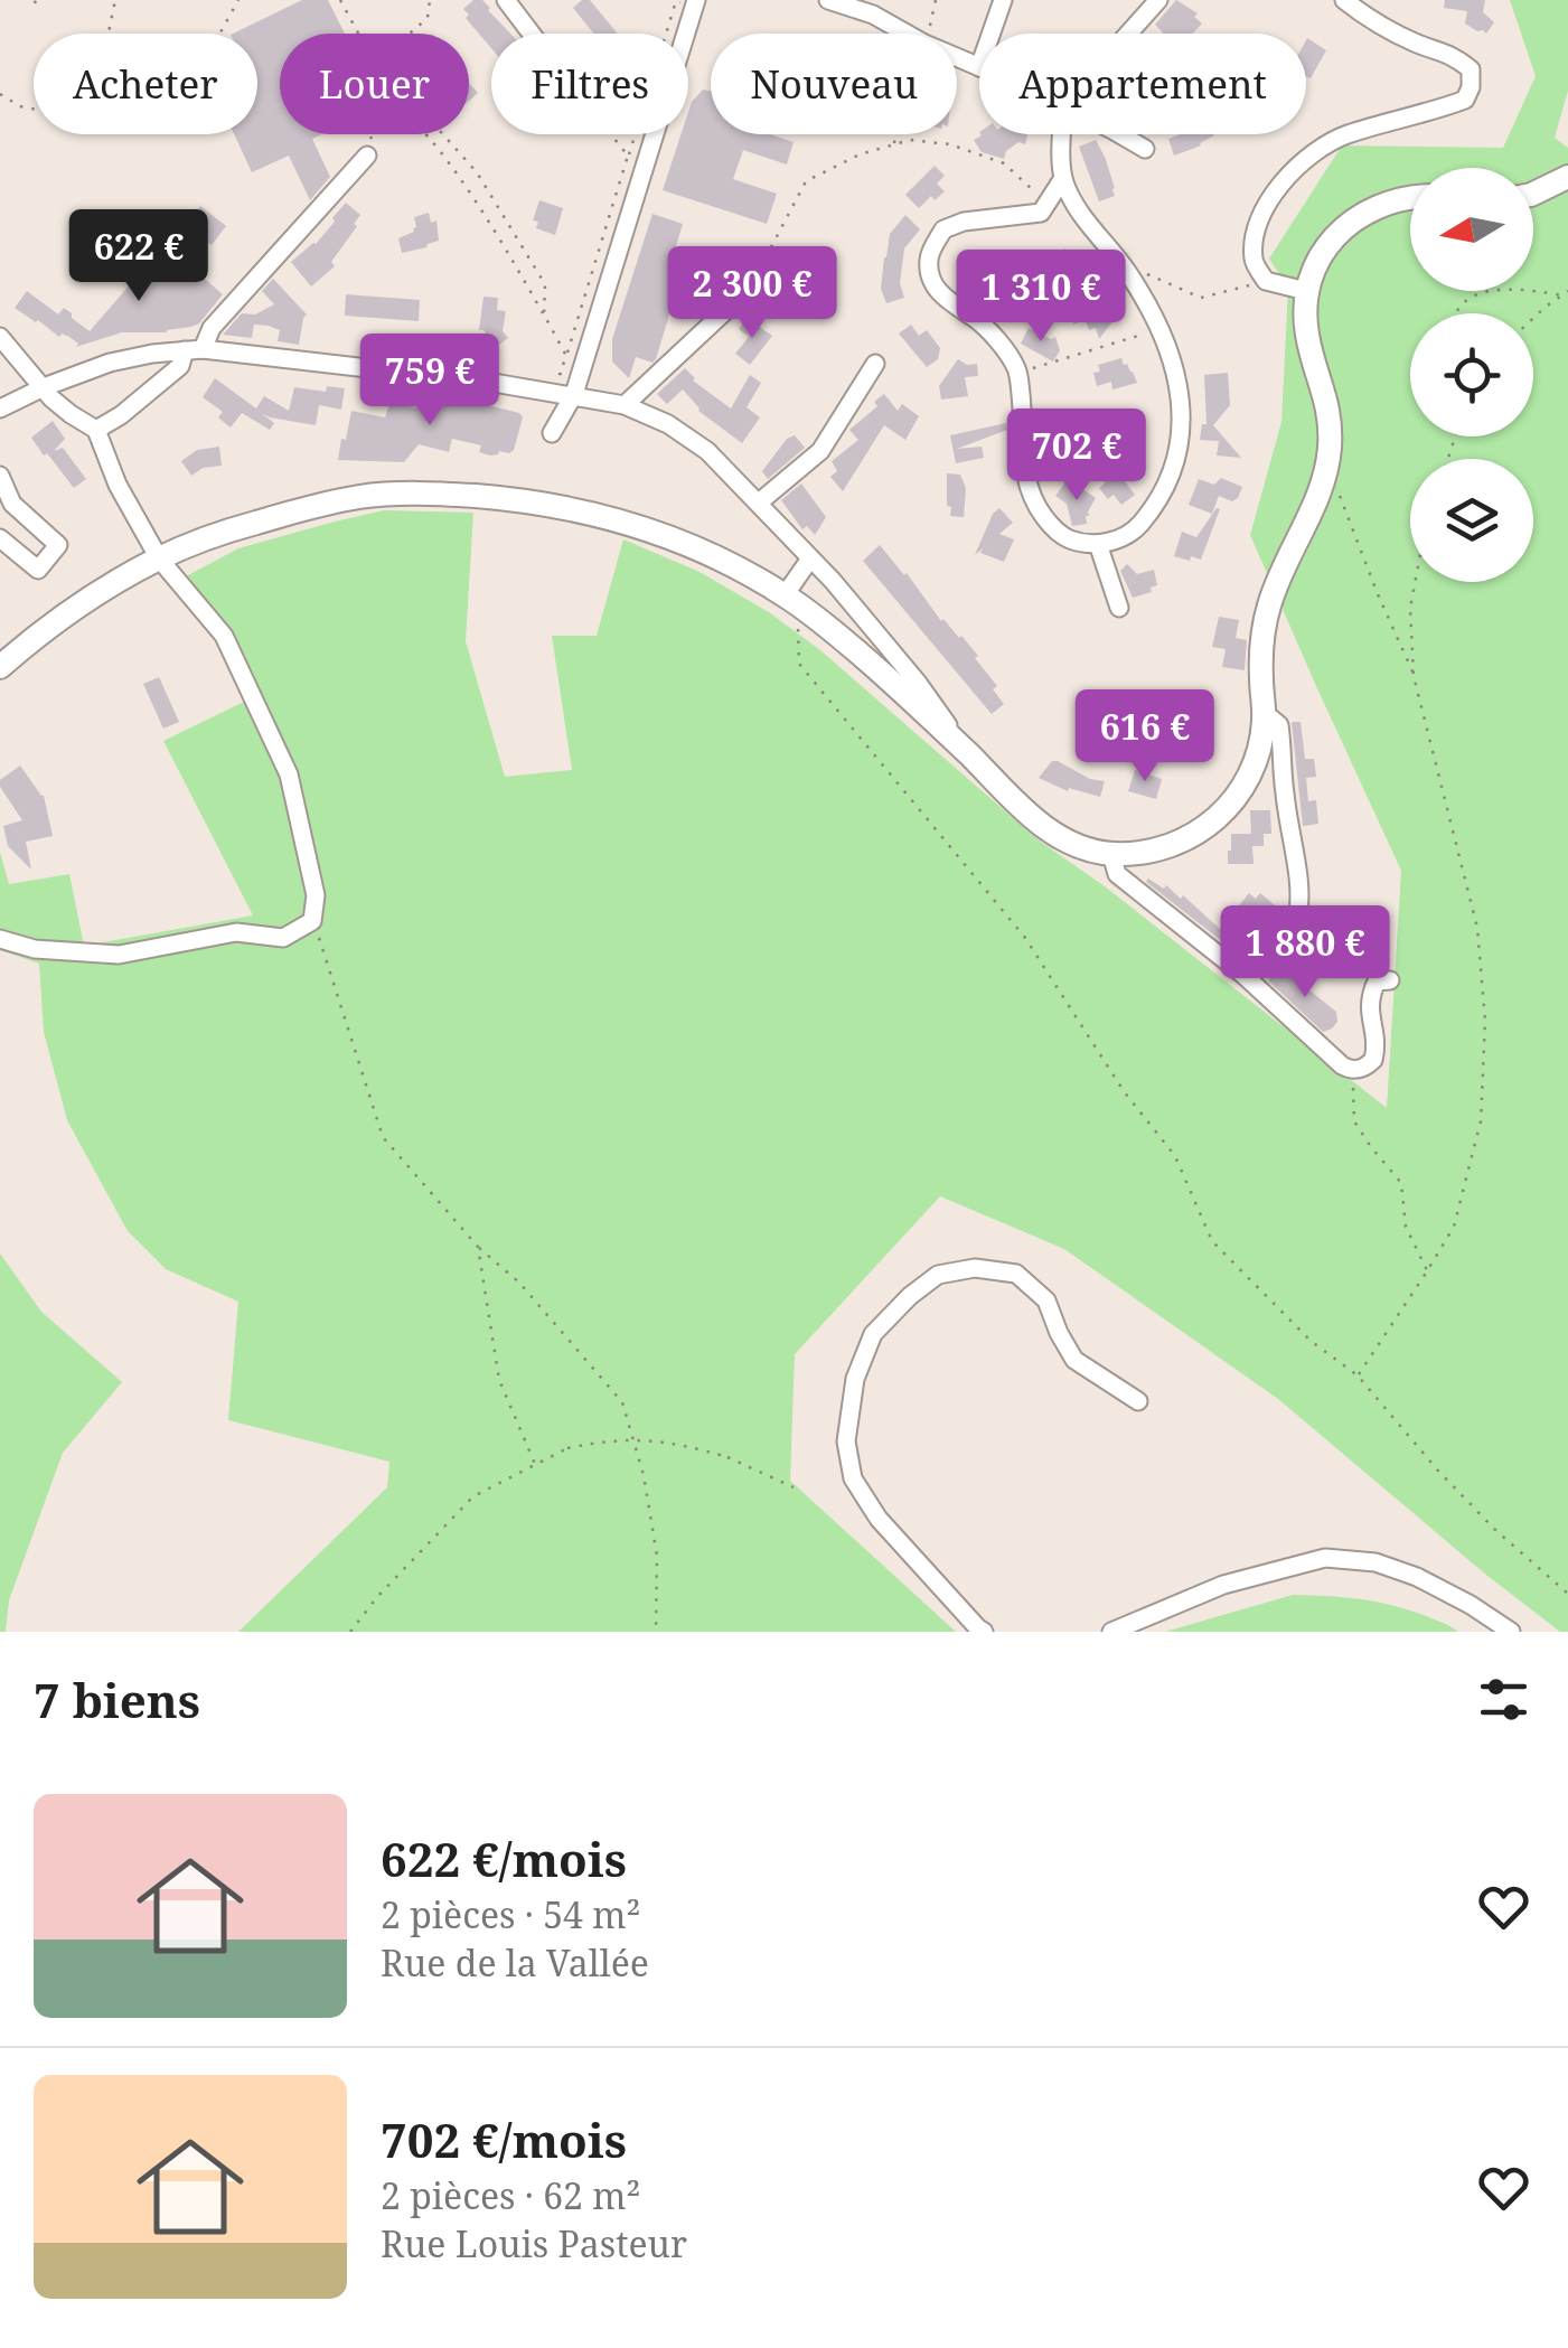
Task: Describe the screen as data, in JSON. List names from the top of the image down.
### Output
{
  "north": "left",
  "page": {
    "chip": [
      "Acheter",
      "Louer",
      "Filtres",
      "Nouveau",
      "Appartement"
    ],
    "price": [
      "622 €",
      "2 300 €",
      "1 310 €",
      "759 €",
      "702 €",
      "616 €",
      "1 880 €"
    ],
    "heading": "7 biens",
    "list": [
      {
        "name": "622 €/mois",
        "note": "2 pièces · 54 m² · Rue de la Vallée"
      },
      {
        "name": "702 €/mois",
        "note": "2 pièces · 62 m² · Rue Louis Pasteur"
      }
    ]
  }
}
